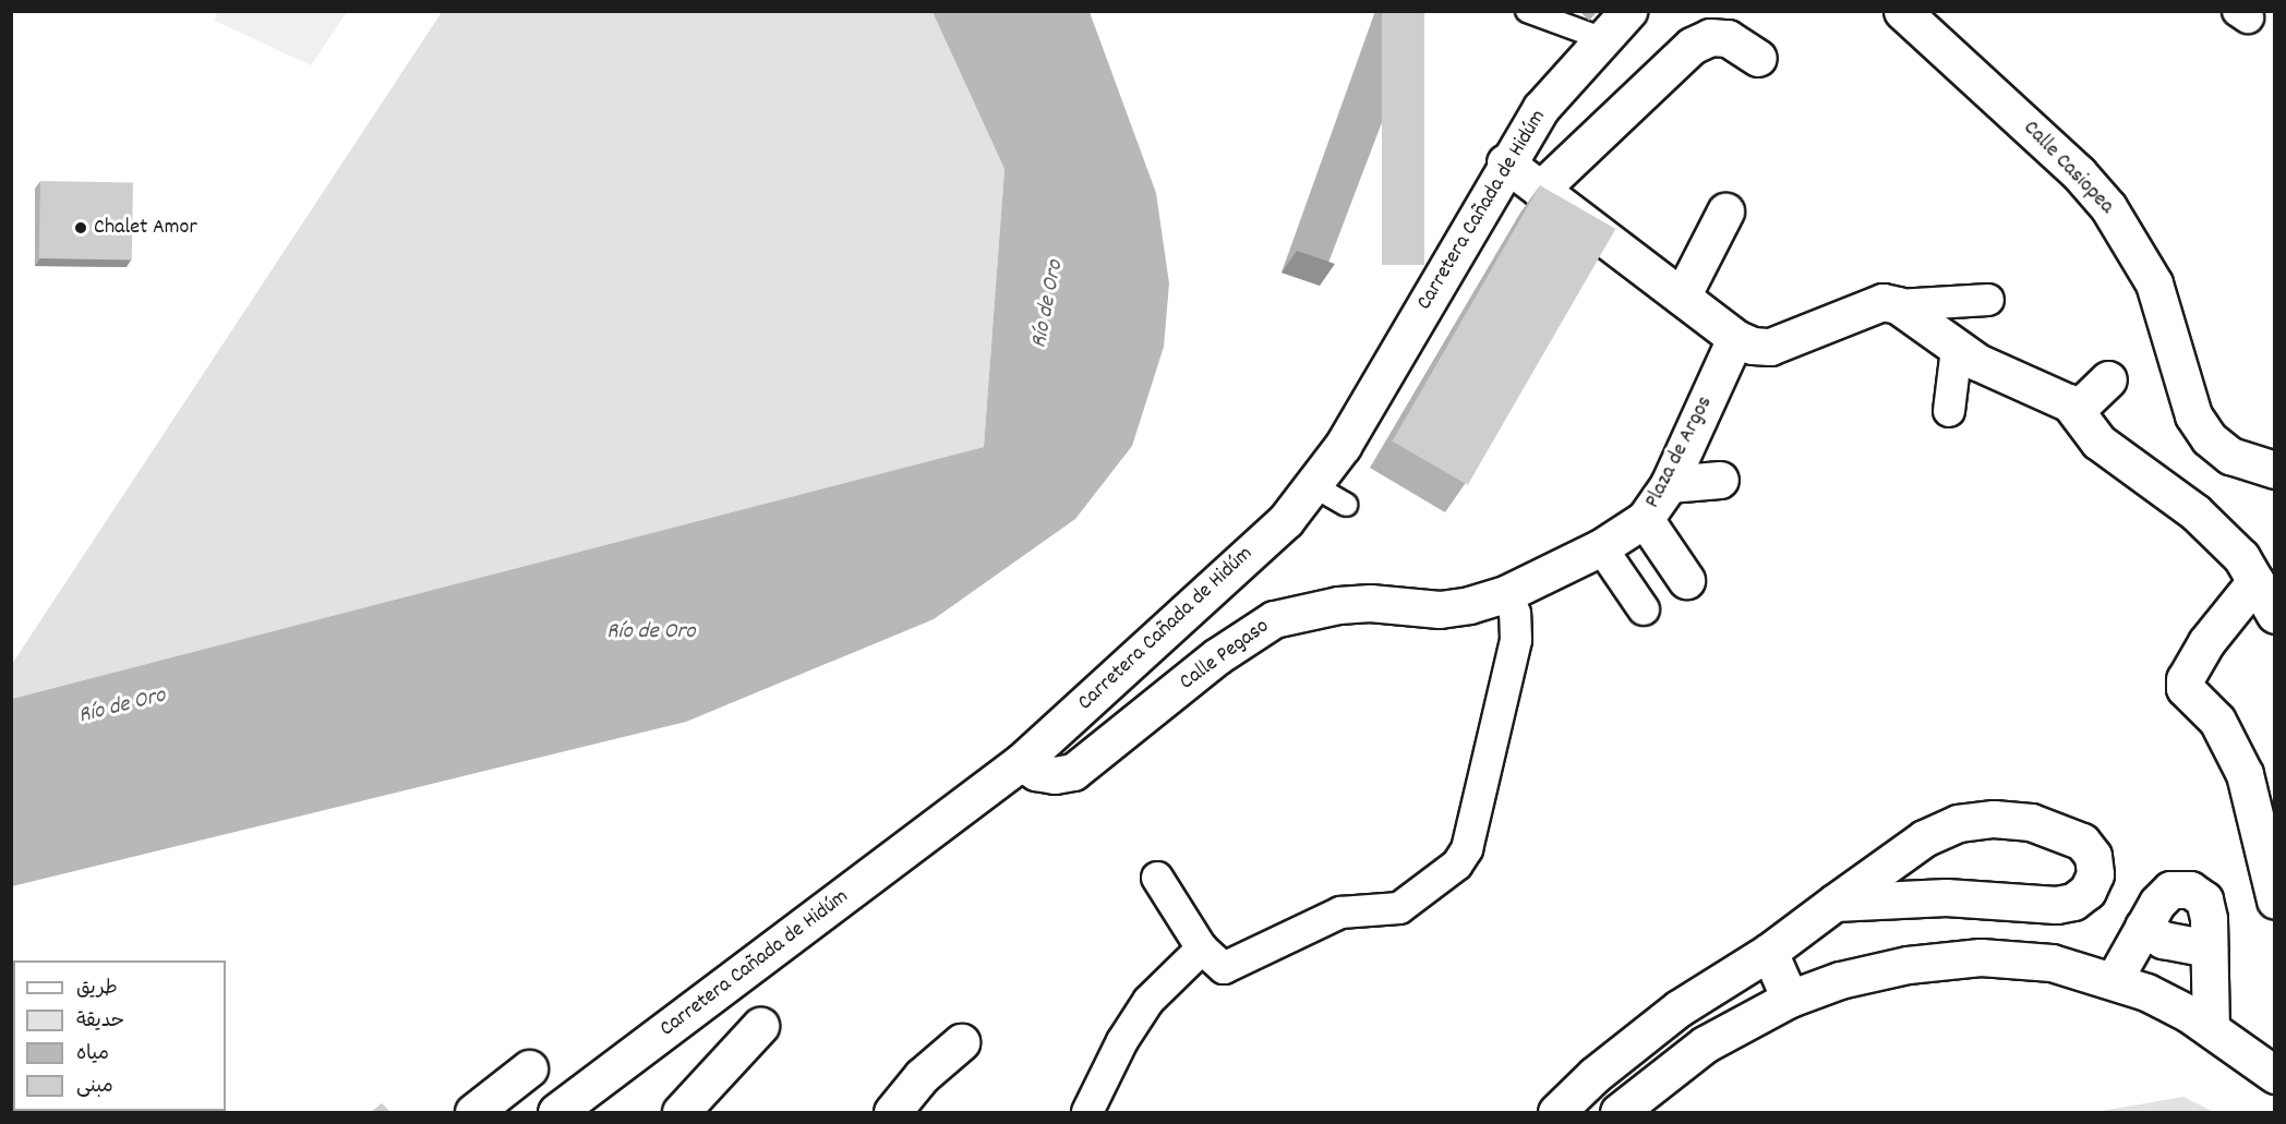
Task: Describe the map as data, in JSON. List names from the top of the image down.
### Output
{
  "streets": {
    "street": [
      "Calle Casiopea",
      "Carretera Cañada de Hidúm",
      "Plaza de Argos",
      "Calle Pegaso"
    ]
  },
  "crossings": [
    ["Carretera Cañada de Hidúm", "Calle Pegaso"],
    ["Plaza de Argos", "Calle Pegaso"]
  ],
  "water": ["Río de Oro"],
  "places": ["Chalet Amor"],
  "legend": [
    "طريق",
    "حديقة",
    "مياه",
    "مبنى"
  ]
}
